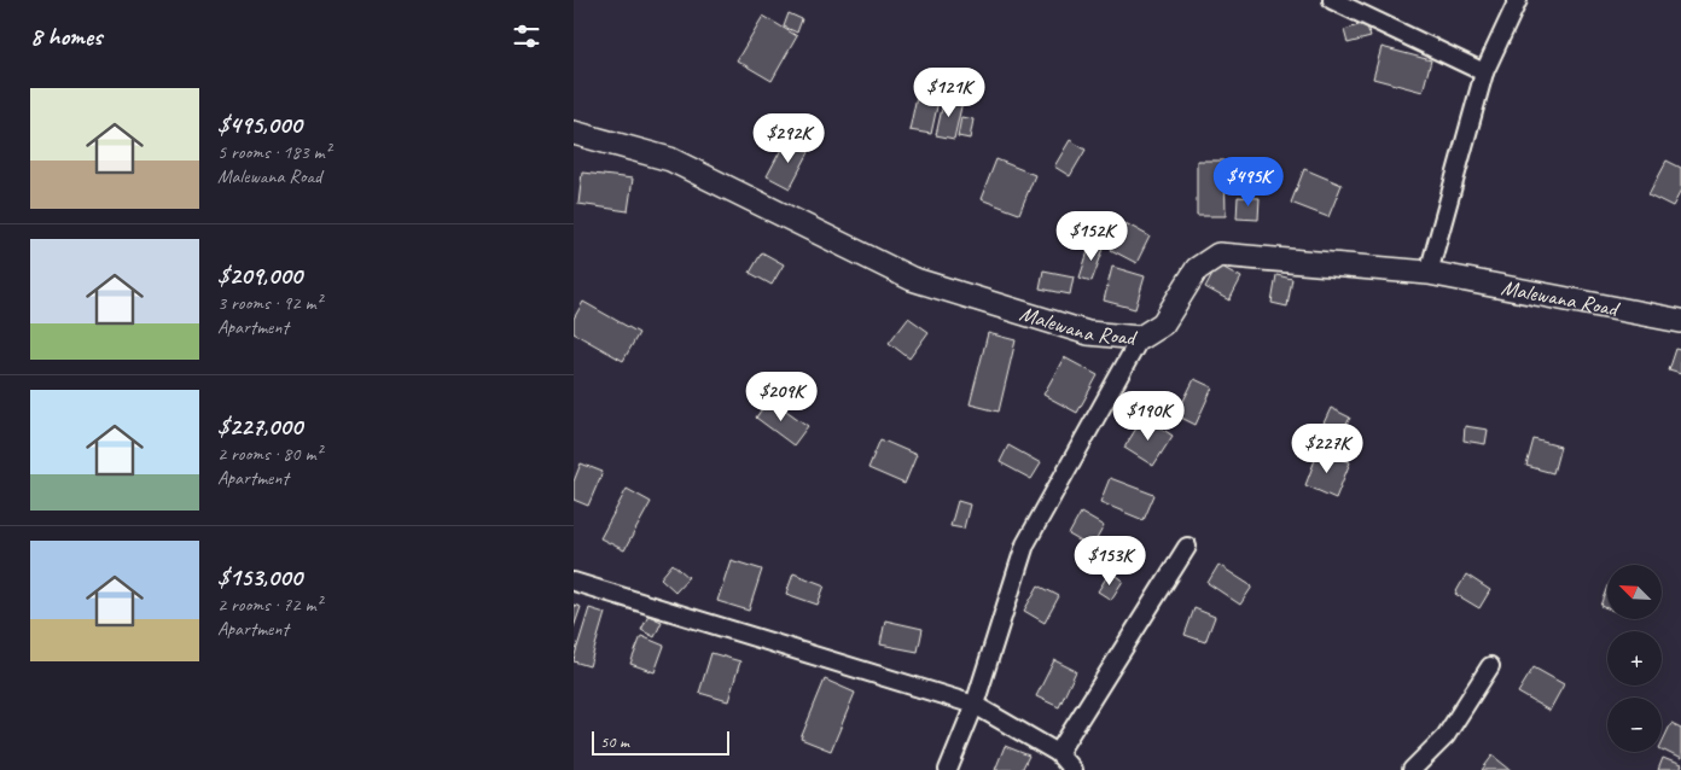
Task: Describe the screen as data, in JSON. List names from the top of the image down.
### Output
{
  "streets": {
    "street": ["Malewana Road"]
  },
  "scale_bar": "50 m",
  "north": "top left",
  "page": {
    "heading": "8 homes",
    "price": [
      "$121K",
      "$292K",
      "$495K",
      "$152K",
      "$209K",
      "$190K",
      "$227K",
      "$153K"
    ],
    "list": [
      {
        "name": "$495,000",
        "note": "5 rooms · 183 m² · Malewana Road"
      },
      {
        "name": "$209,000",
        "note": "3 rooms · 92 m² · Apartment"
      },
      {
        "name": "$227,000",
        "note": "2 rooms · 80 m² · Apartment"
      },
      {
        "name": "$153,000",
        "note": "2 rooms · 72 m² · Apartment"
      }
    ],
    "map_buttons": ["+", "−"],
    "scale": "50 m"
  }
}
